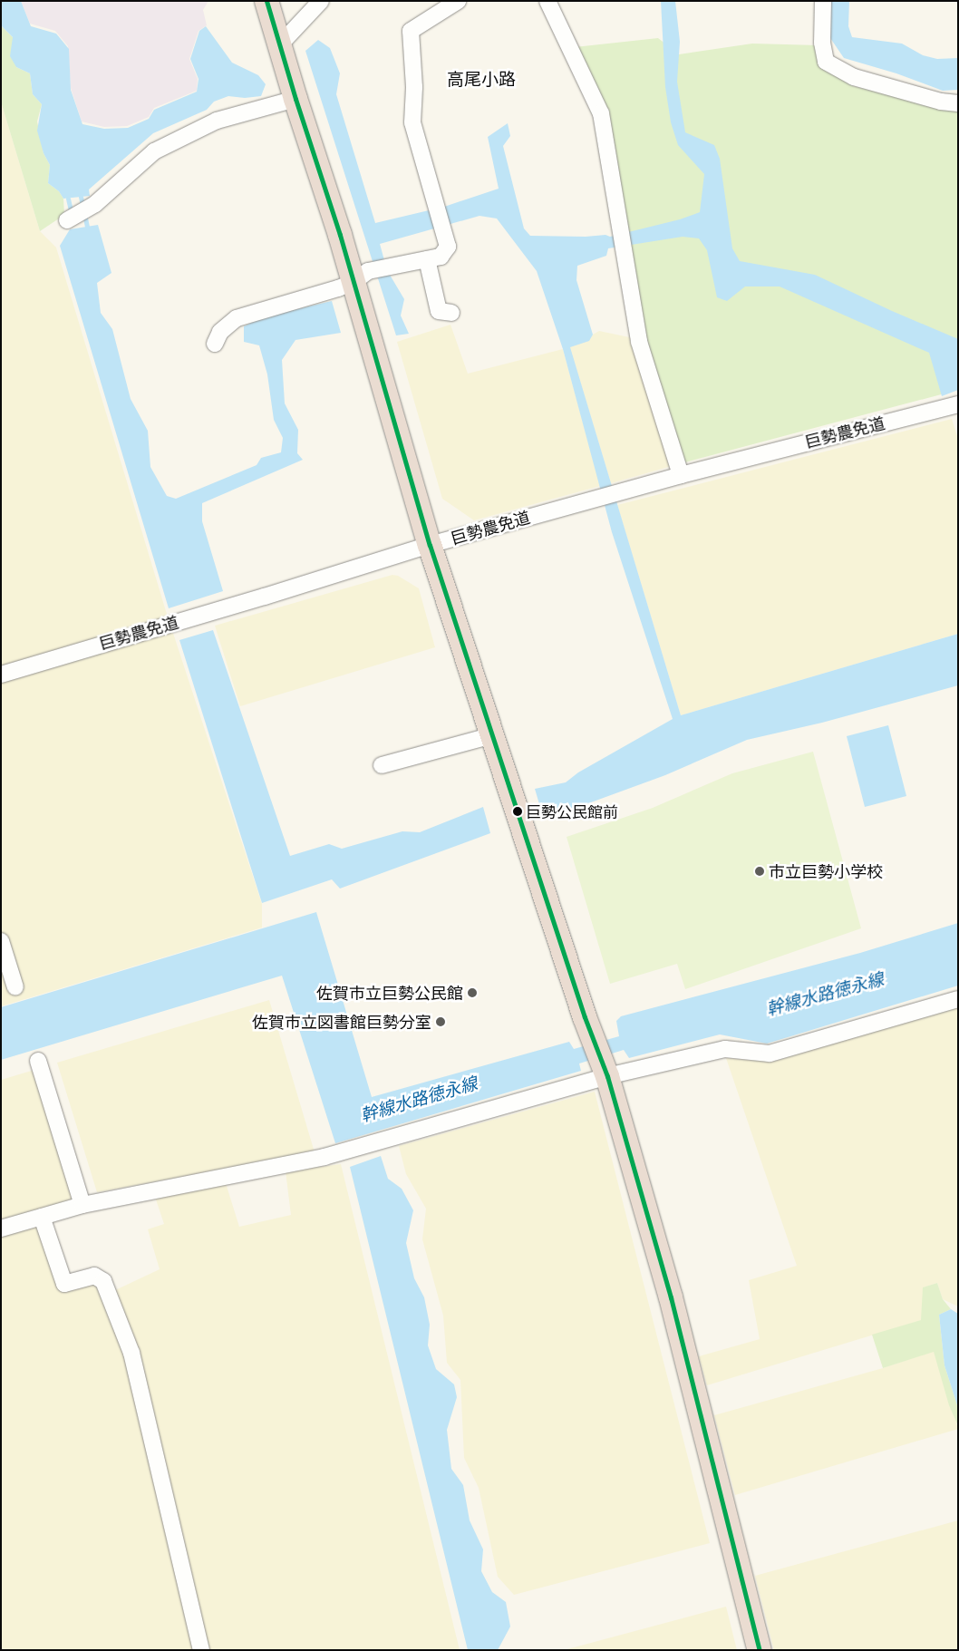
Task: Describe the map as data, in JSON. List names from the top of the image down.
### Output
{
  "streets": {
    "street": ["巨勢農免道"]
  },
  "districts": ["高尾小路"],
  "water": ["幹線水路徳永線"],
  "places": [
    "巨勢公民館前",
    "市立巨勢小学校",
    "佐賀市立巨勢公民館",
    "佐賀市立図書館巨勢分室"
  ]
}
